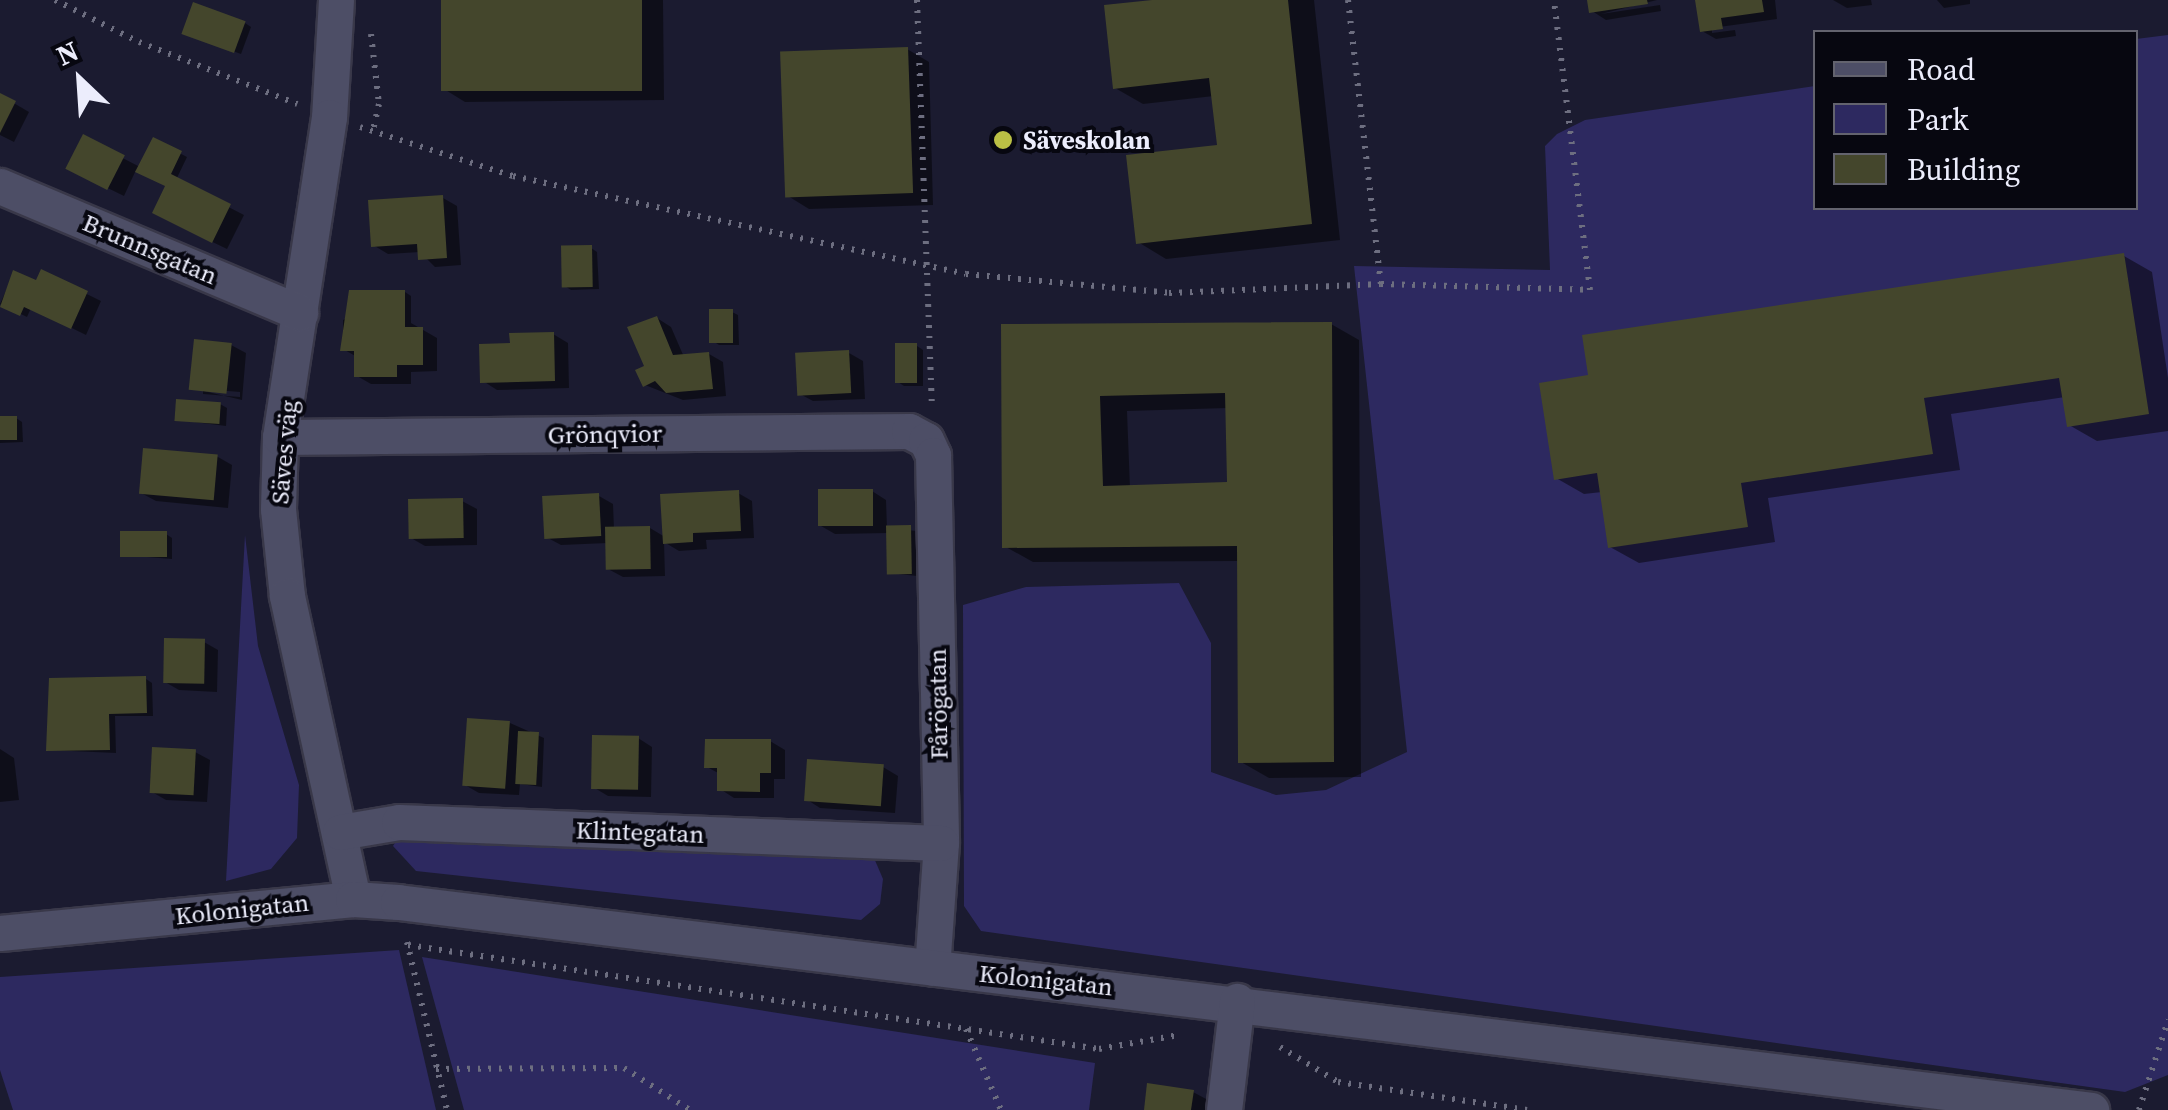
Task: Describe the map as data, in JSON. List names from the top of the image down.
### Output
{
  "streets": {
    "street": [
      "Brunnsgatan",
      "Grönqvior",
      "Säves väg",
      "Fårögatan",
      "Klintegatan",
      "Kolonigatan"
    ]
  },
  "crossings": [
    ["Brunnsgatan", "Säves väg"],
    ["Grönqvior", "Säves väg"],
    ["Grönqvior", "Fårögatan"],
    ["Säves väg", "Klintegatan"],
    ["Säves väg", "Kolonigatan"],
    ["Fårögatan", "Klintegatan"],
    ["Fårögatan", "Kolonigatan"]
  ],
  "places": ["Säveskolan"],
  "legend": ["Road", "Park", "Building"],
  "north": "top left"
}
